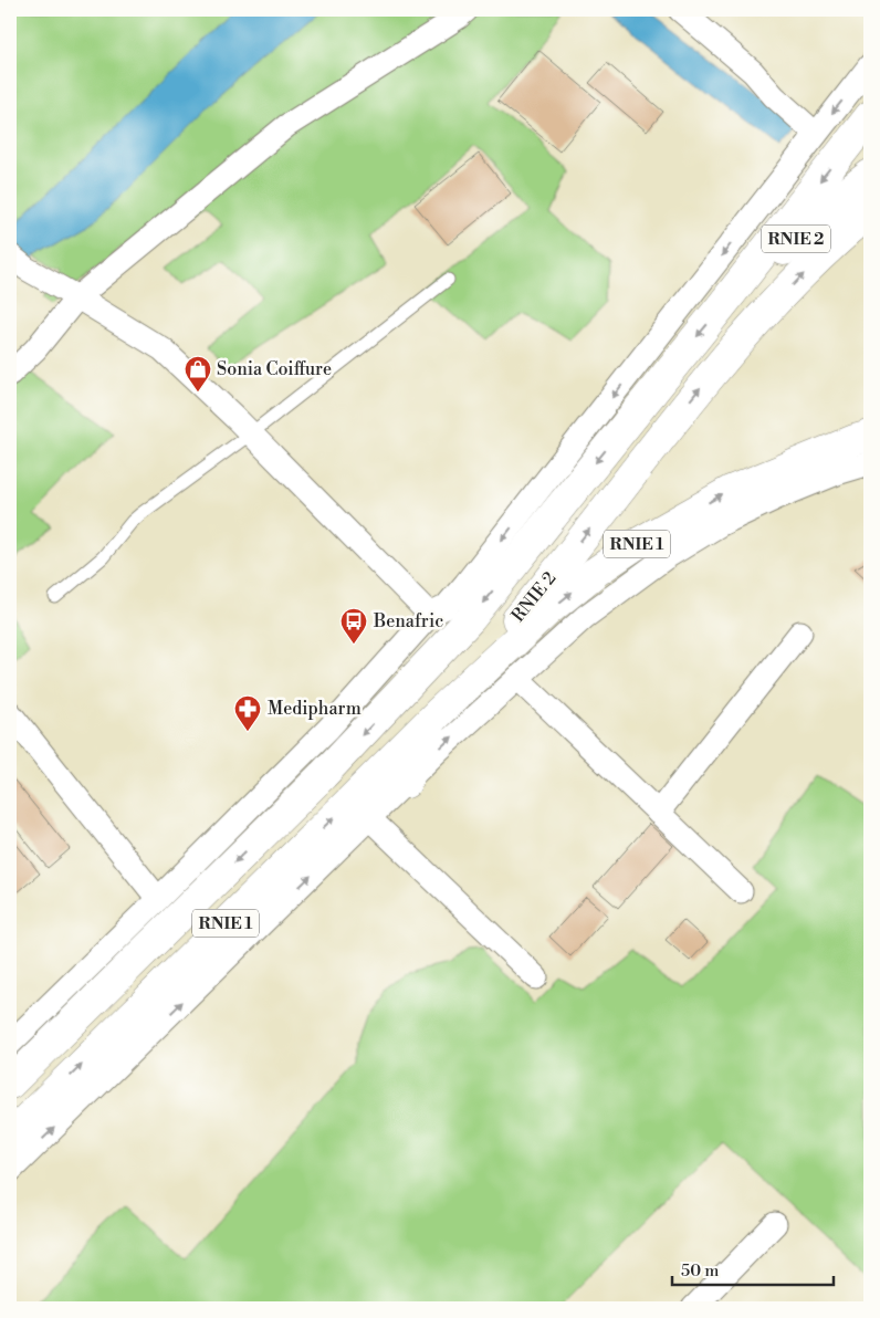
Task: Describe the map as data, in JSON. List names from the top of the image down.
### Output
{
  "streets": {
    "highway": ["RNIE 2", "RNIE 1"]
  },
  "crossings": [
    ["RNIE 2", "RNIE 1"]
  ],
  "places": {
    "shop": ["Sonia Coiffure"],
    "bus stop": ["Benafric"],
    "pharmacy": ["Medipharm"]
  },
  "scale_bar": "50 m"
}
